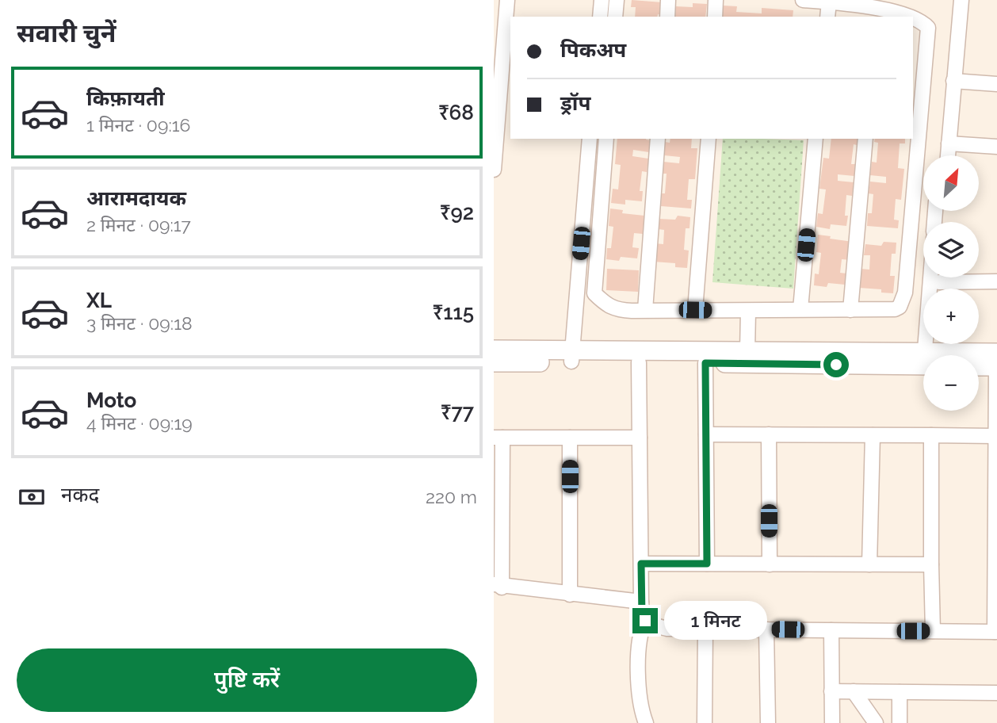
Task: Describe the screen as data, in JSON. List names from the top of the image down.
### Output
{
  "north": "top right",
  "page": {
    "heading": "सवारी चुनें",
    "banner": ["पिकअप", "ड्रॉप"],
    "list": [
      {
        "name": "किफ़ायती",
        "note": "1 मिनट · 09:16",
        "value": "₹68"
      },
      {
        "name": "आरामदायक",
        "note": "2 मिनट · 09:17",
        "value": "₹92"
      },
      {
        "name": "XL",
        "note": "3 मिनट · 09:18",
        "value": "₹115"
      },
      {
        "name": "Moto",
        "note": "4 मिनट · 09:19",
        "value": "₹77"
      }
    ],
    "map_buttons": ["+", "−"],
    "pay": ["नकद", "220 m"],
    "bubble": "1 मिनट",
    "buttons": "पुष्टि करें"
  }
}
